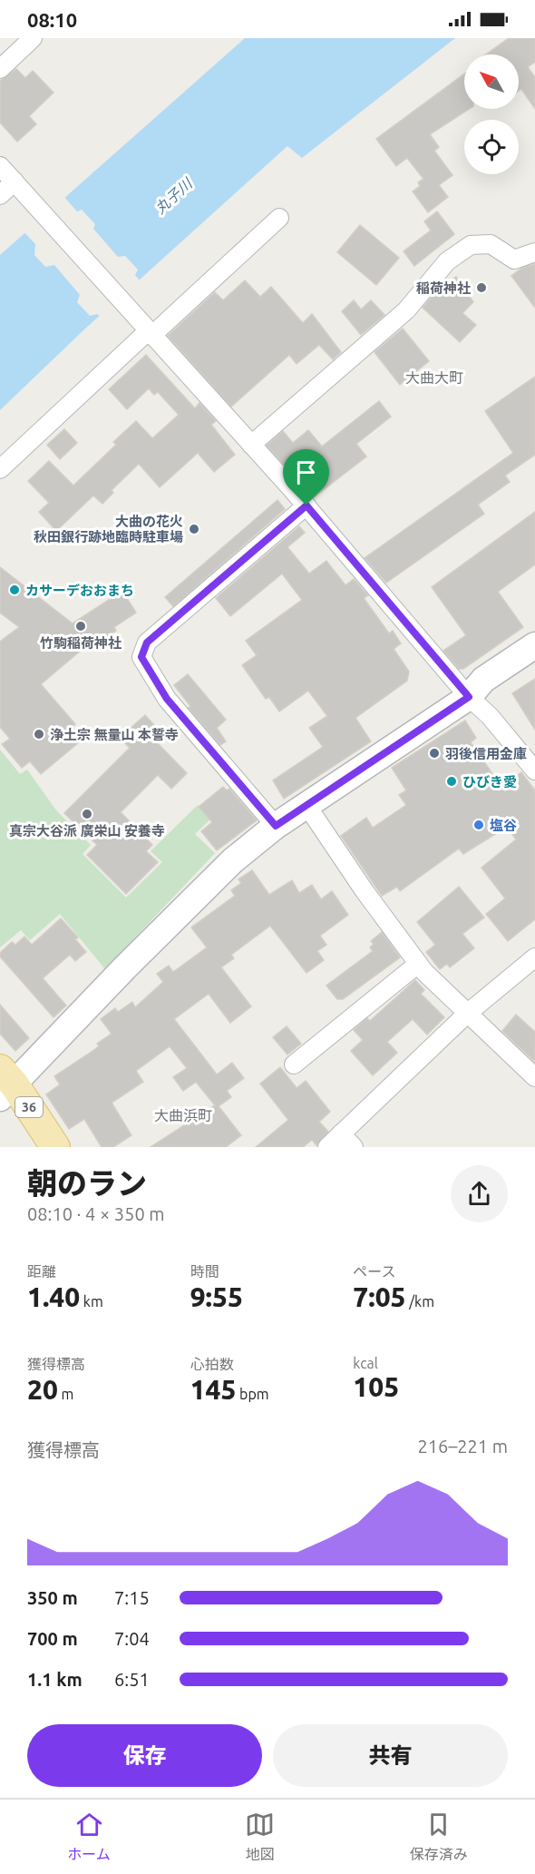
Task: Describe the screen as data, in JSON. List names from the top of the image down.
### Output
{
  "streets": {
    "main road": ["36"]
  },
  "districts": ["大曲大町", "大曲浜町"],
  "water": ["丸子川"],
  "places": [
    "稲荷神社",
    "大曲の花火 秋田銀行跡地臨時駐車場",
    "カサーデおおまち",
    "竹駒稲荷神社",
    "浄土宗 無量山 本誓寺",
    "羽後信用金庫",
    "ひびき愛",
    "真宗大谷派 廣栄山 安養寺",
    "塩谷"
  ],
  "north": "top left",
  "page": {
    "status": "08:10",
    "heading": ["朝のラン", "08:10 · 4 × 350 m"],
    "stats": [
      ["距離", "1.40 km"],
      ["時間", "9:55"],
      ["ペース", "7:05 /km"],
      ["獲得標高", "20 m"],
      ["心拍数", "145 bpm"],
      ["kcal", "105"]
    ],
    "chart": ["獲得標高", "216–221 m"],
    "list": [
      {
        "name": "350 m",
        "note": "7:15"
      },
      {
        "name": "700 m",
        "note": "7:04"
      },
      {
        "name": "1.1 km",
        "note": "6:51"
      }
    ],
    "buttons": ["保存", "共有"],
    "tabs": ["ホーム", "地図", "保存済み"]
  }
}
